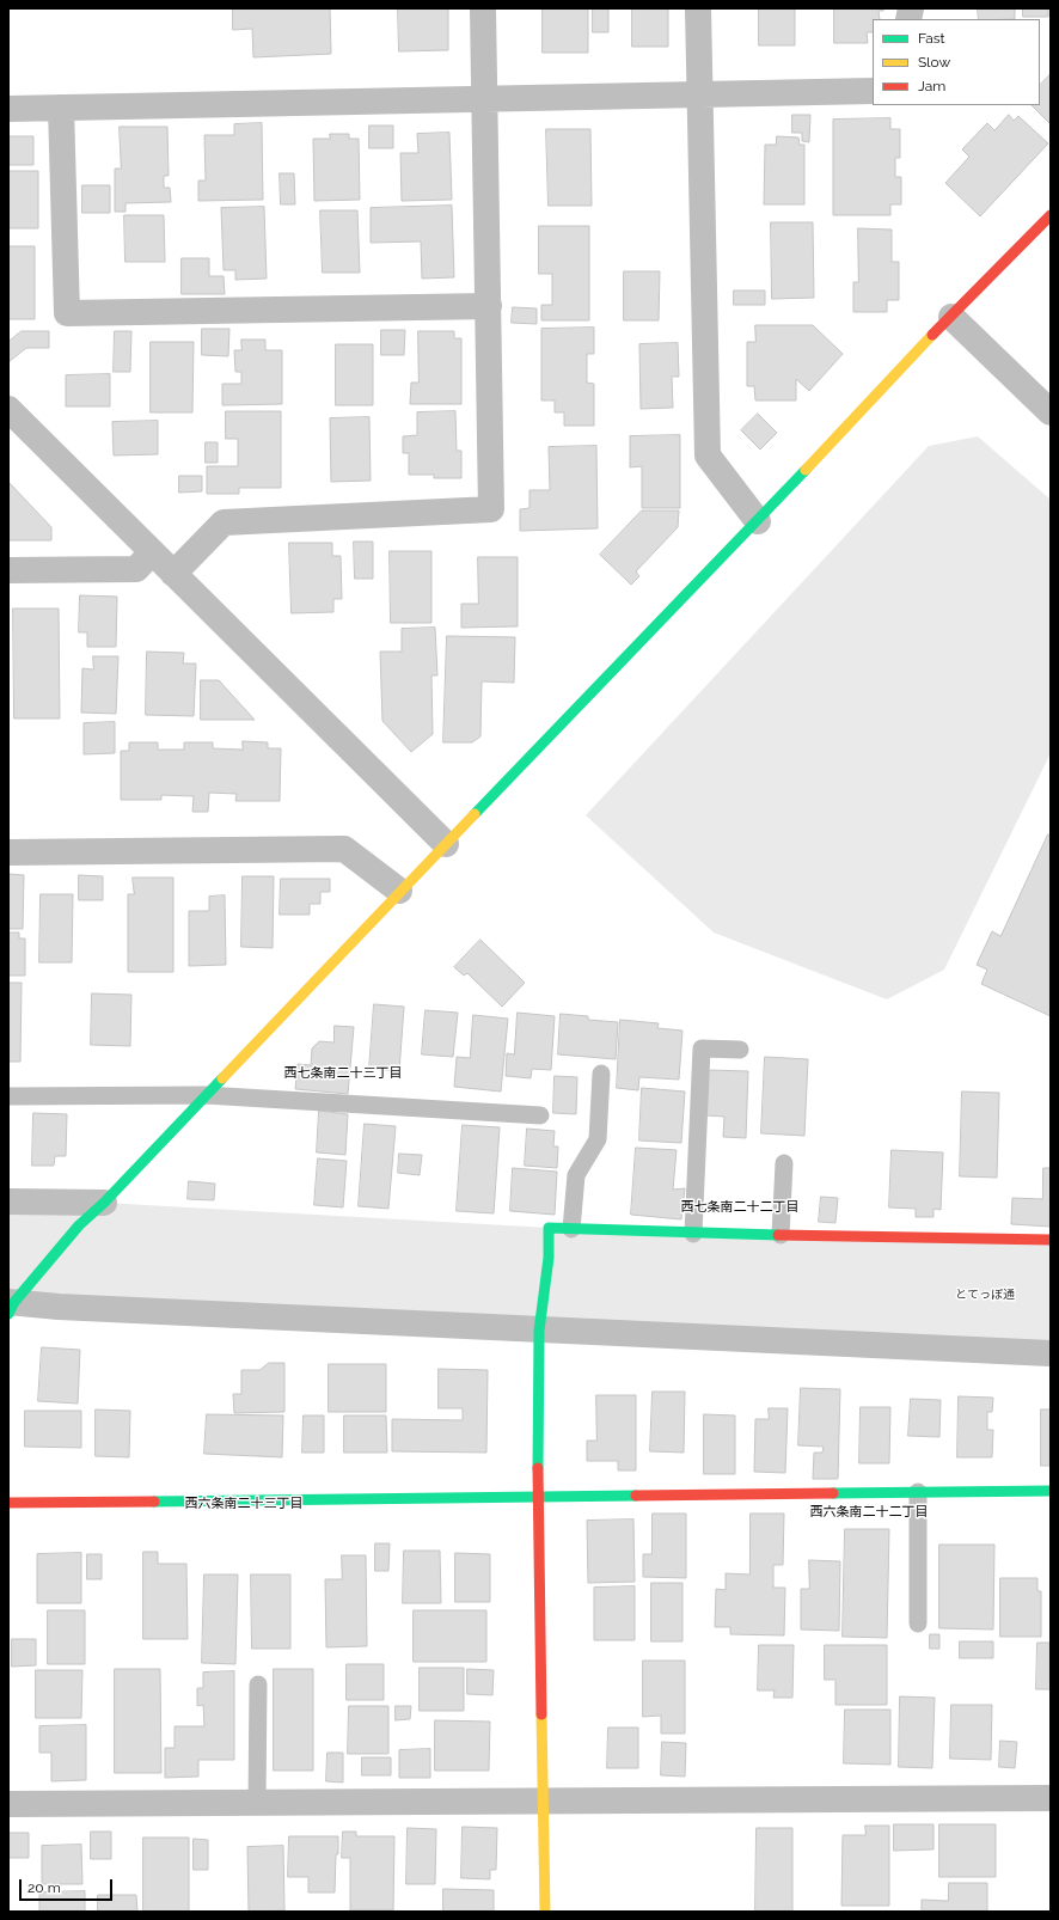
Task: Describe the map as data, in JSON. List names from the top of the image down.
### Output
{
  "districts": [
    "西七条南二十三丁目",
    "西七条南二十二丁目",
    "西六条南二十三丁目",
    "西六条南二十二丁目"
  ],
  "parks": ["とてっぽ通"],
  "legend": ["Fast", "Slow", "Jam"],
  "scale_bar": "20 m"
}
